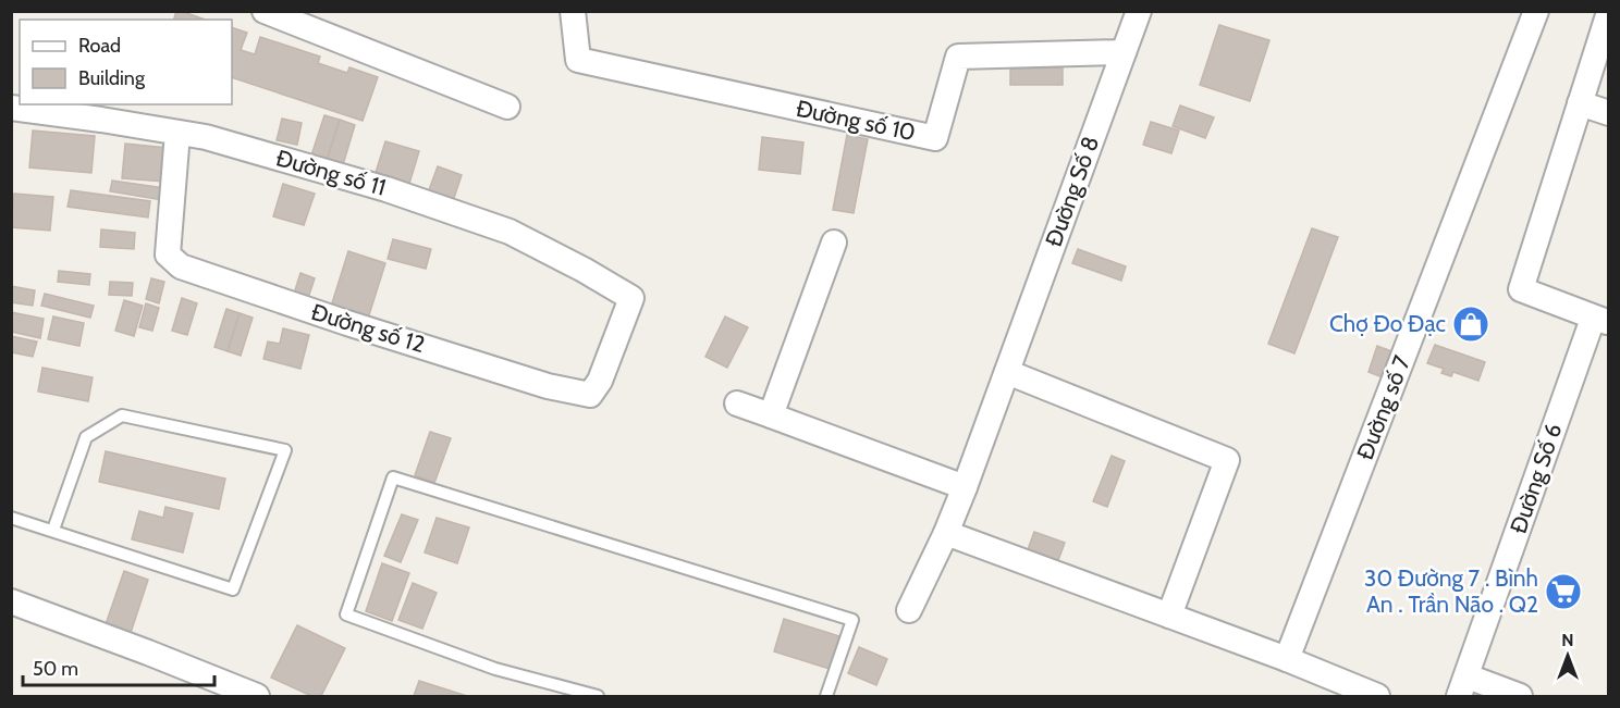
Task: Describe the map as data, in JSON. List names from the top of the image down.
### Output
{
  "streets": {
    "street": [
      "Đường số 10",
      "Đường số 11",
      "Đường Số 8",
      "Đường số 12",
      "Đường số 7",
      "Đường Số 6"
    ]
  },
  "crossings": [
    ["Đường số 10", "Đường Số 8"],
    ["Đường số 11", "Đường số 12"]
  ],
  "places": {
    "shop": ["Chợ Đo Đạc"],
    "supermarket": ["30 Đường 7 . Bình An . Trần Não . Q2"]
  },
  "legend": ["Road", "Building"],
  "scale_bar": "50 m",
  "north": "top"
}
